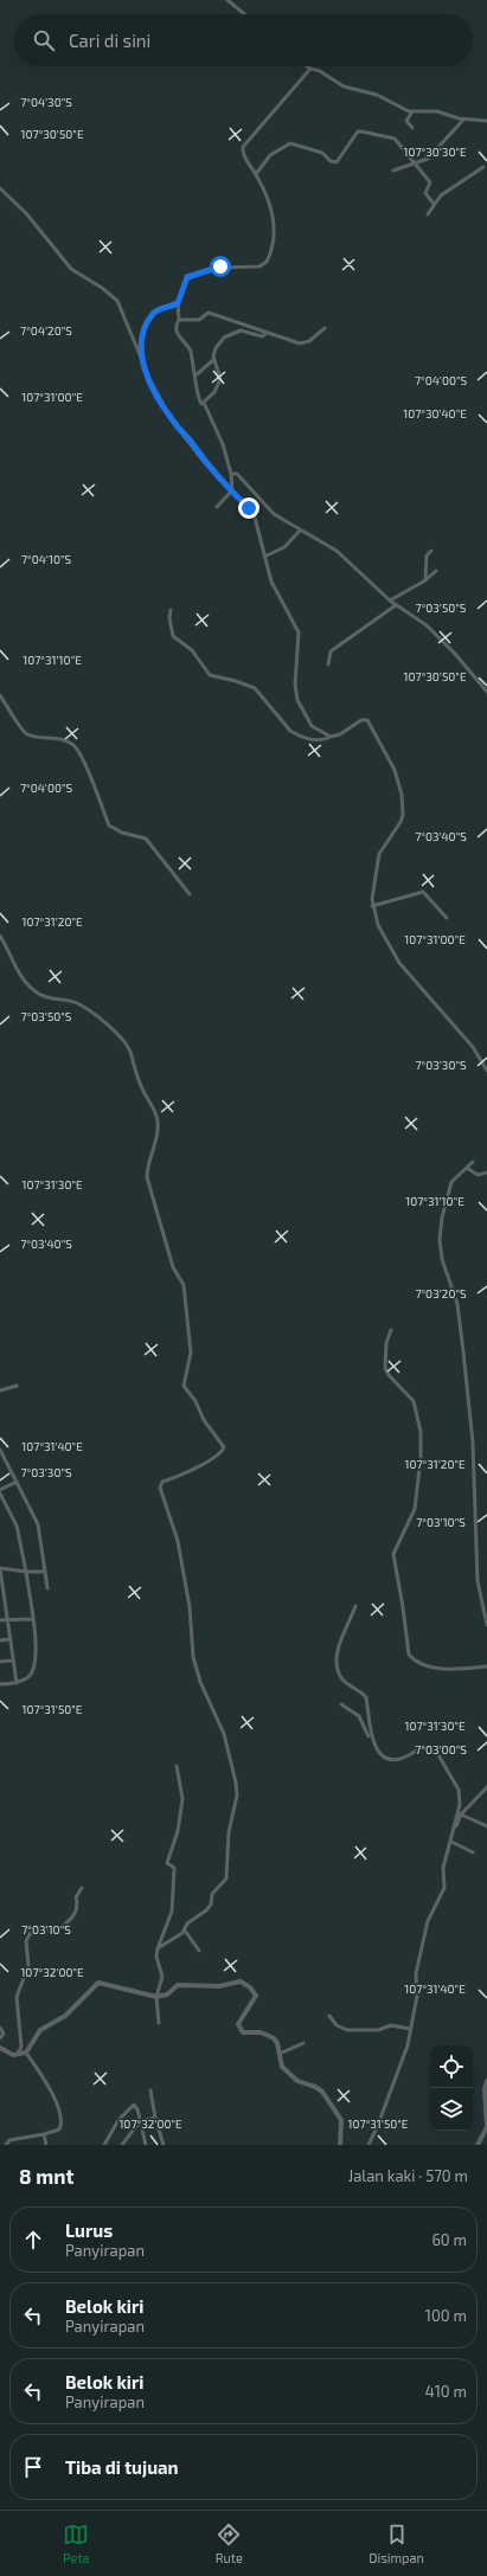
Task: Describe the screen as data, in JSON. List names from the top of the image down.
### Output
{
  "page": {
    "search": "Cari di sini",
    "heading": ["8 mnt", "Jalan kaki · 570 m"],
    "list": [
      ["Lurus", "Panyirapan", "60 m"],
      ["Belok kiri", "Panyirapan", "100 m"],
      ["Belok kiri", "Panyirapan", "410 m"],
      "Tiba di tujuan"
    ],
    "nav": ["Peta", "Rute", "Disimpan"]
  },
  "coordinates": [
    "7°04'30\"S",
    "107°30'50\"E",
    "107°30'30\"E",
    "7°04'20\"S",
    "7°04'00\"S",
    "107°31'00\"E",
    "107°30'40\"E",
    "7°04'10\"S",
    "7°03'50\"S",
    "107°31'10\"E",
    "7°03'40\"S",
    "107°31'20\"E",
    "7°03'30\"S",
    "107°31'30\"E",
    "7°03'20\"S",
    "107°31'40\"E",
    "7°03'10\"S",
    "107°31'50\"E",
    "7°03'00\"S",
    "107°32'00\"E"
  ]
}
